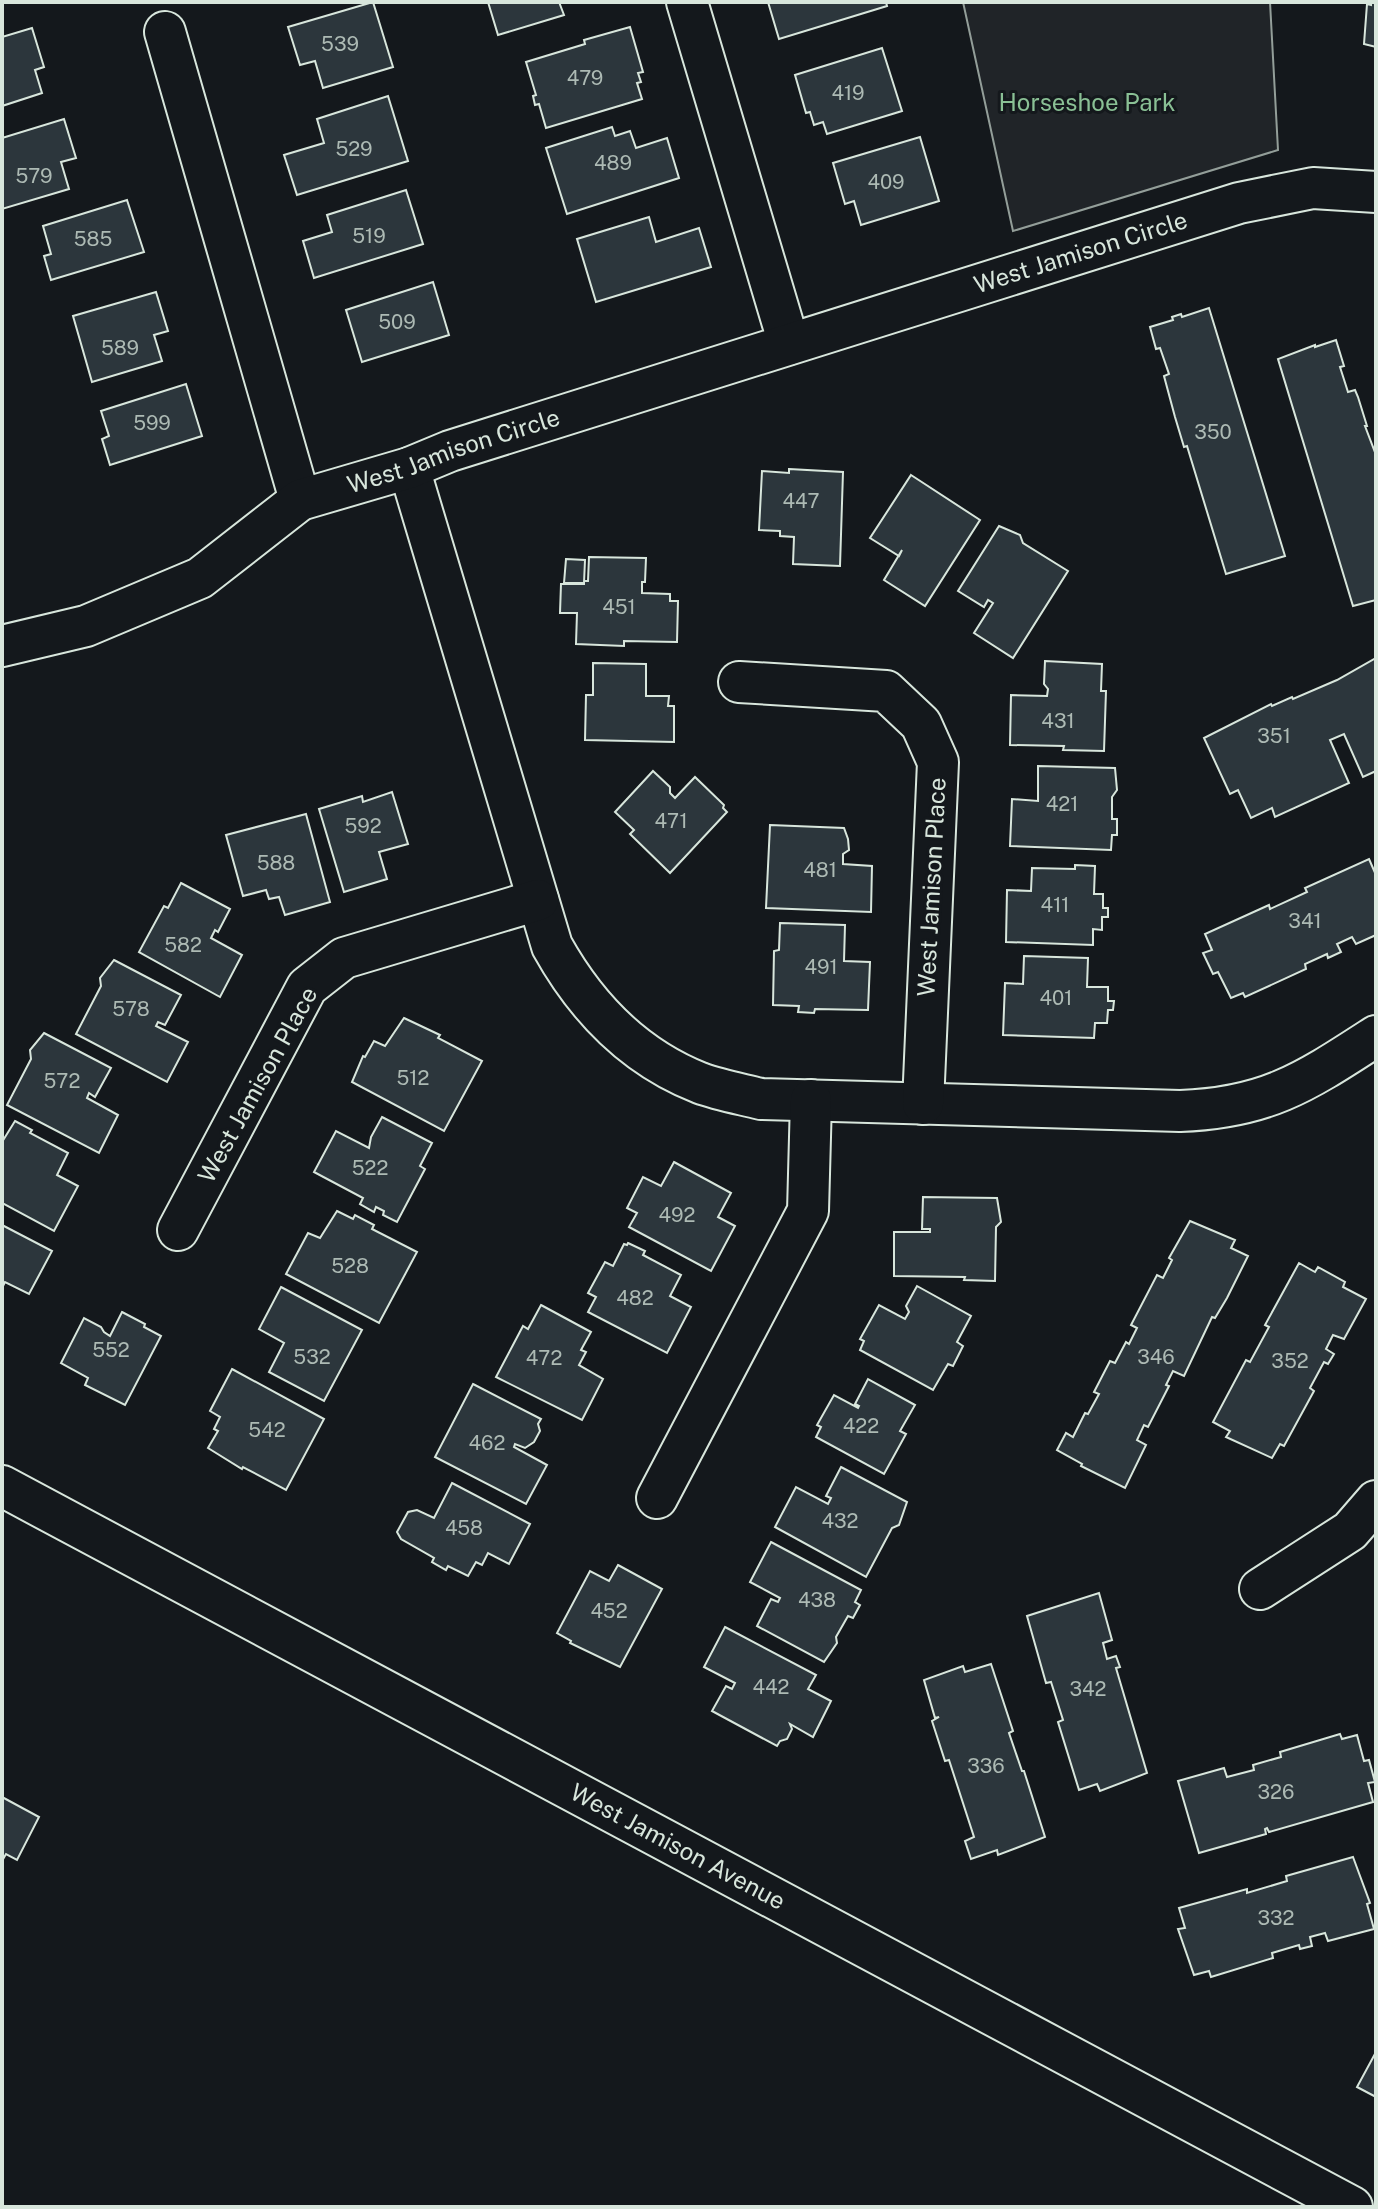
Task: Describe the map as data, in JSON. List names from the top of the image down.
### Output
{
  "streets": {
    "street": ["West Jamison Circle", "West Jamison Place", "West Jamison Avenue"]
  },
  "parks": ["Horseshoe Park"],
  "house_numbers": [
    "539",
    "479",
    "419",
    "529",
    "489",
    "579",
    "409",
    "519",
    "585",
    "509",
    "589",
    "599",
    "350",
    "447",
    "451",
    "431",
    "351",
    "421",
    "471",
    "592",
    "588",
    "481",
    "411",
    "341",
    "582",
    "491",
    "401",
    "578",
    "512",
    "572",
    "522",
    "492",
    "528",
    "482",
    "552",
    "532",
    "346",
    "472",
    "352",
    "422",
    "542",
    "462",
    "432",
    "458",
    "438",
    "452",
    "442",
    "342",
    "336",
    "326",
    "332"
  ]
}
